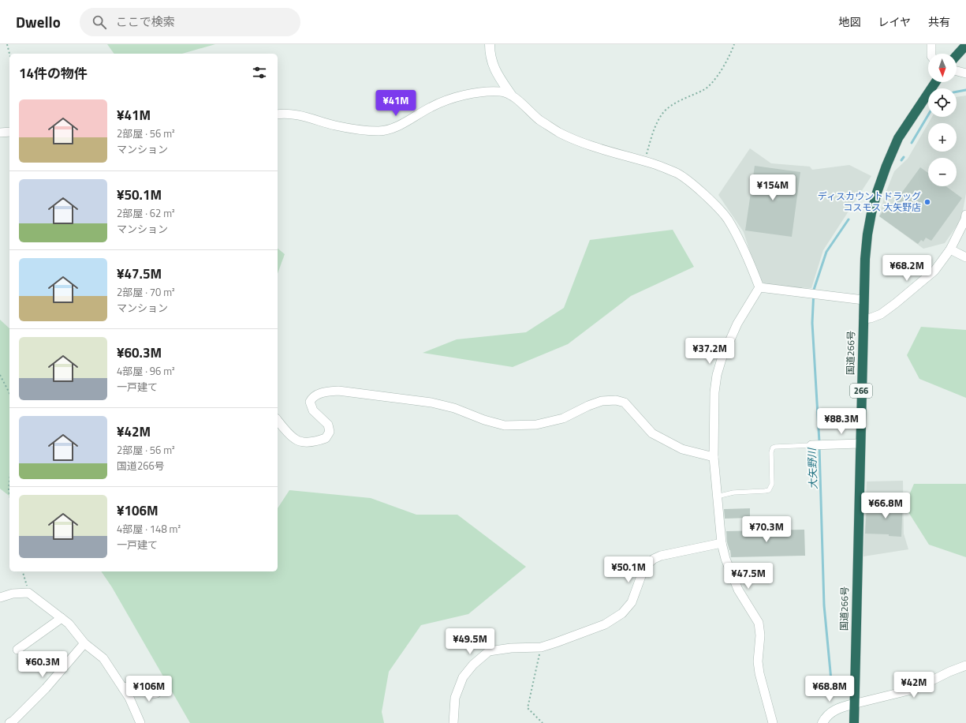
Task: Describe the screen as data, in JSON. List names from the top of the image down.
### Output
{
  "streets": {
    "highway": ["国道266号", "266"]
  },
  "water": ["大矢野川"],
  "places": ["ディスカウントドラッグ コスモス 大矢野店"],
  "north": "bottom",
  "page": {
    "header": "Dwello",
    "search": "ここで検索",
    "nav": ["地図", "レイヤ", "共有"],
    "map_buttons": ["+", "−"],
    "heading": "14件の物件",
    "price": [
      "¥41M",
      "¥154M",
      "¥68.2M",
      "¥37.2M",
      "¥88.3M",
      "¥66.8M",
      "¥70.3M",
      "¥50.1M",
      "¥47.5M",
      "¥49.5M",
      "¥60.3M",
      "¥42M",
      "¥106M",
      "¥68.8M"
    ],
    "list": [
      {
        "name": "¥41M",
        "note": "2部屋 · 56 m² · マンション"
      },
      {
        "name": "¥50.1M",
        "note": "2部屋 · 62 m² · マンション"
      },
      {
        "name": "¥47.5M",
        "note": "2部屋 · 70 m² · マンション"
      },
      {
        "name": "¥60.3M",
        "note": "4部屋 · 96 m² · 一戸建て"
      },
      {
        "name": "¥42M",
        "note": "2部屋 · 56 m² · 国道266号"
      },
      {
        "name": "¥106M",
        "note": "4部屋 · 148 m² · 一戸建て"
      }
    ]
  }
}
